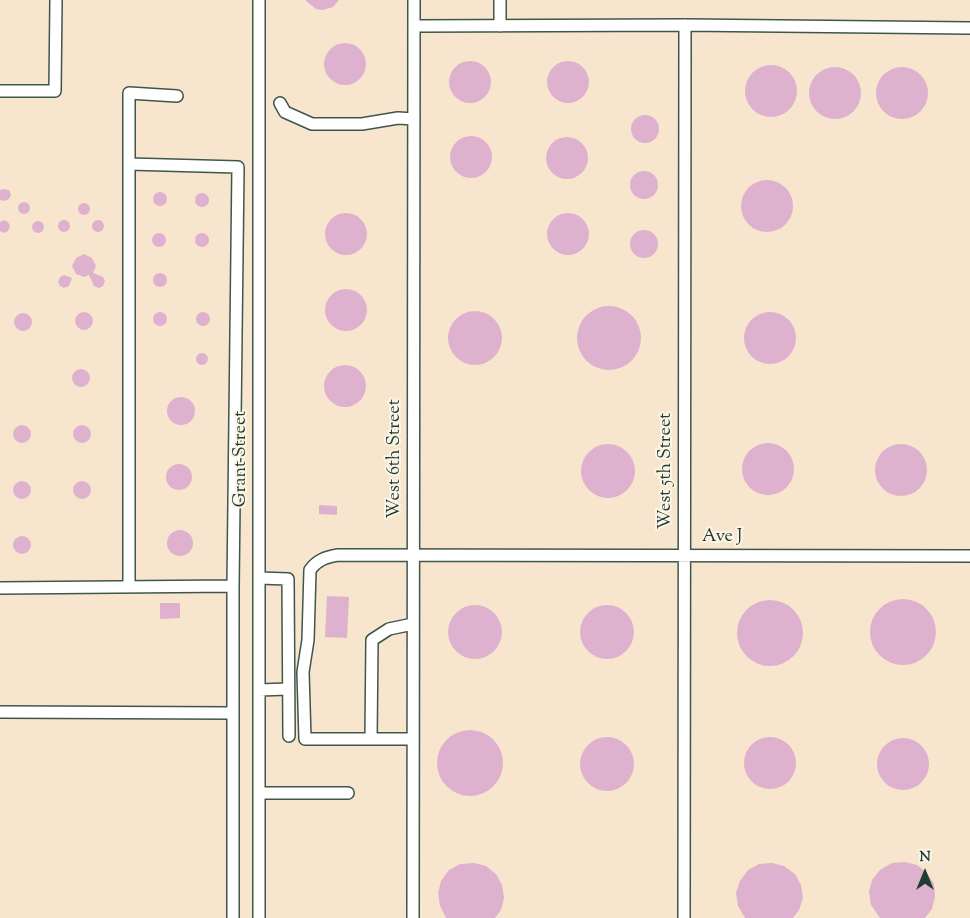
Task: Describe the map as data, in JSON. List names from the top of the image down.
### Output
{
  "streets": {
    "street": [
      "Grant Street",
      "West 6th Street",
      "West 5th Street",
      "Ave J"
    ]
  },
  "crossings": [
    ["West 6th Street", "Ave J"],
    ["West 5th Street", "Ave J"]
  ],
  "north": "top"
}
